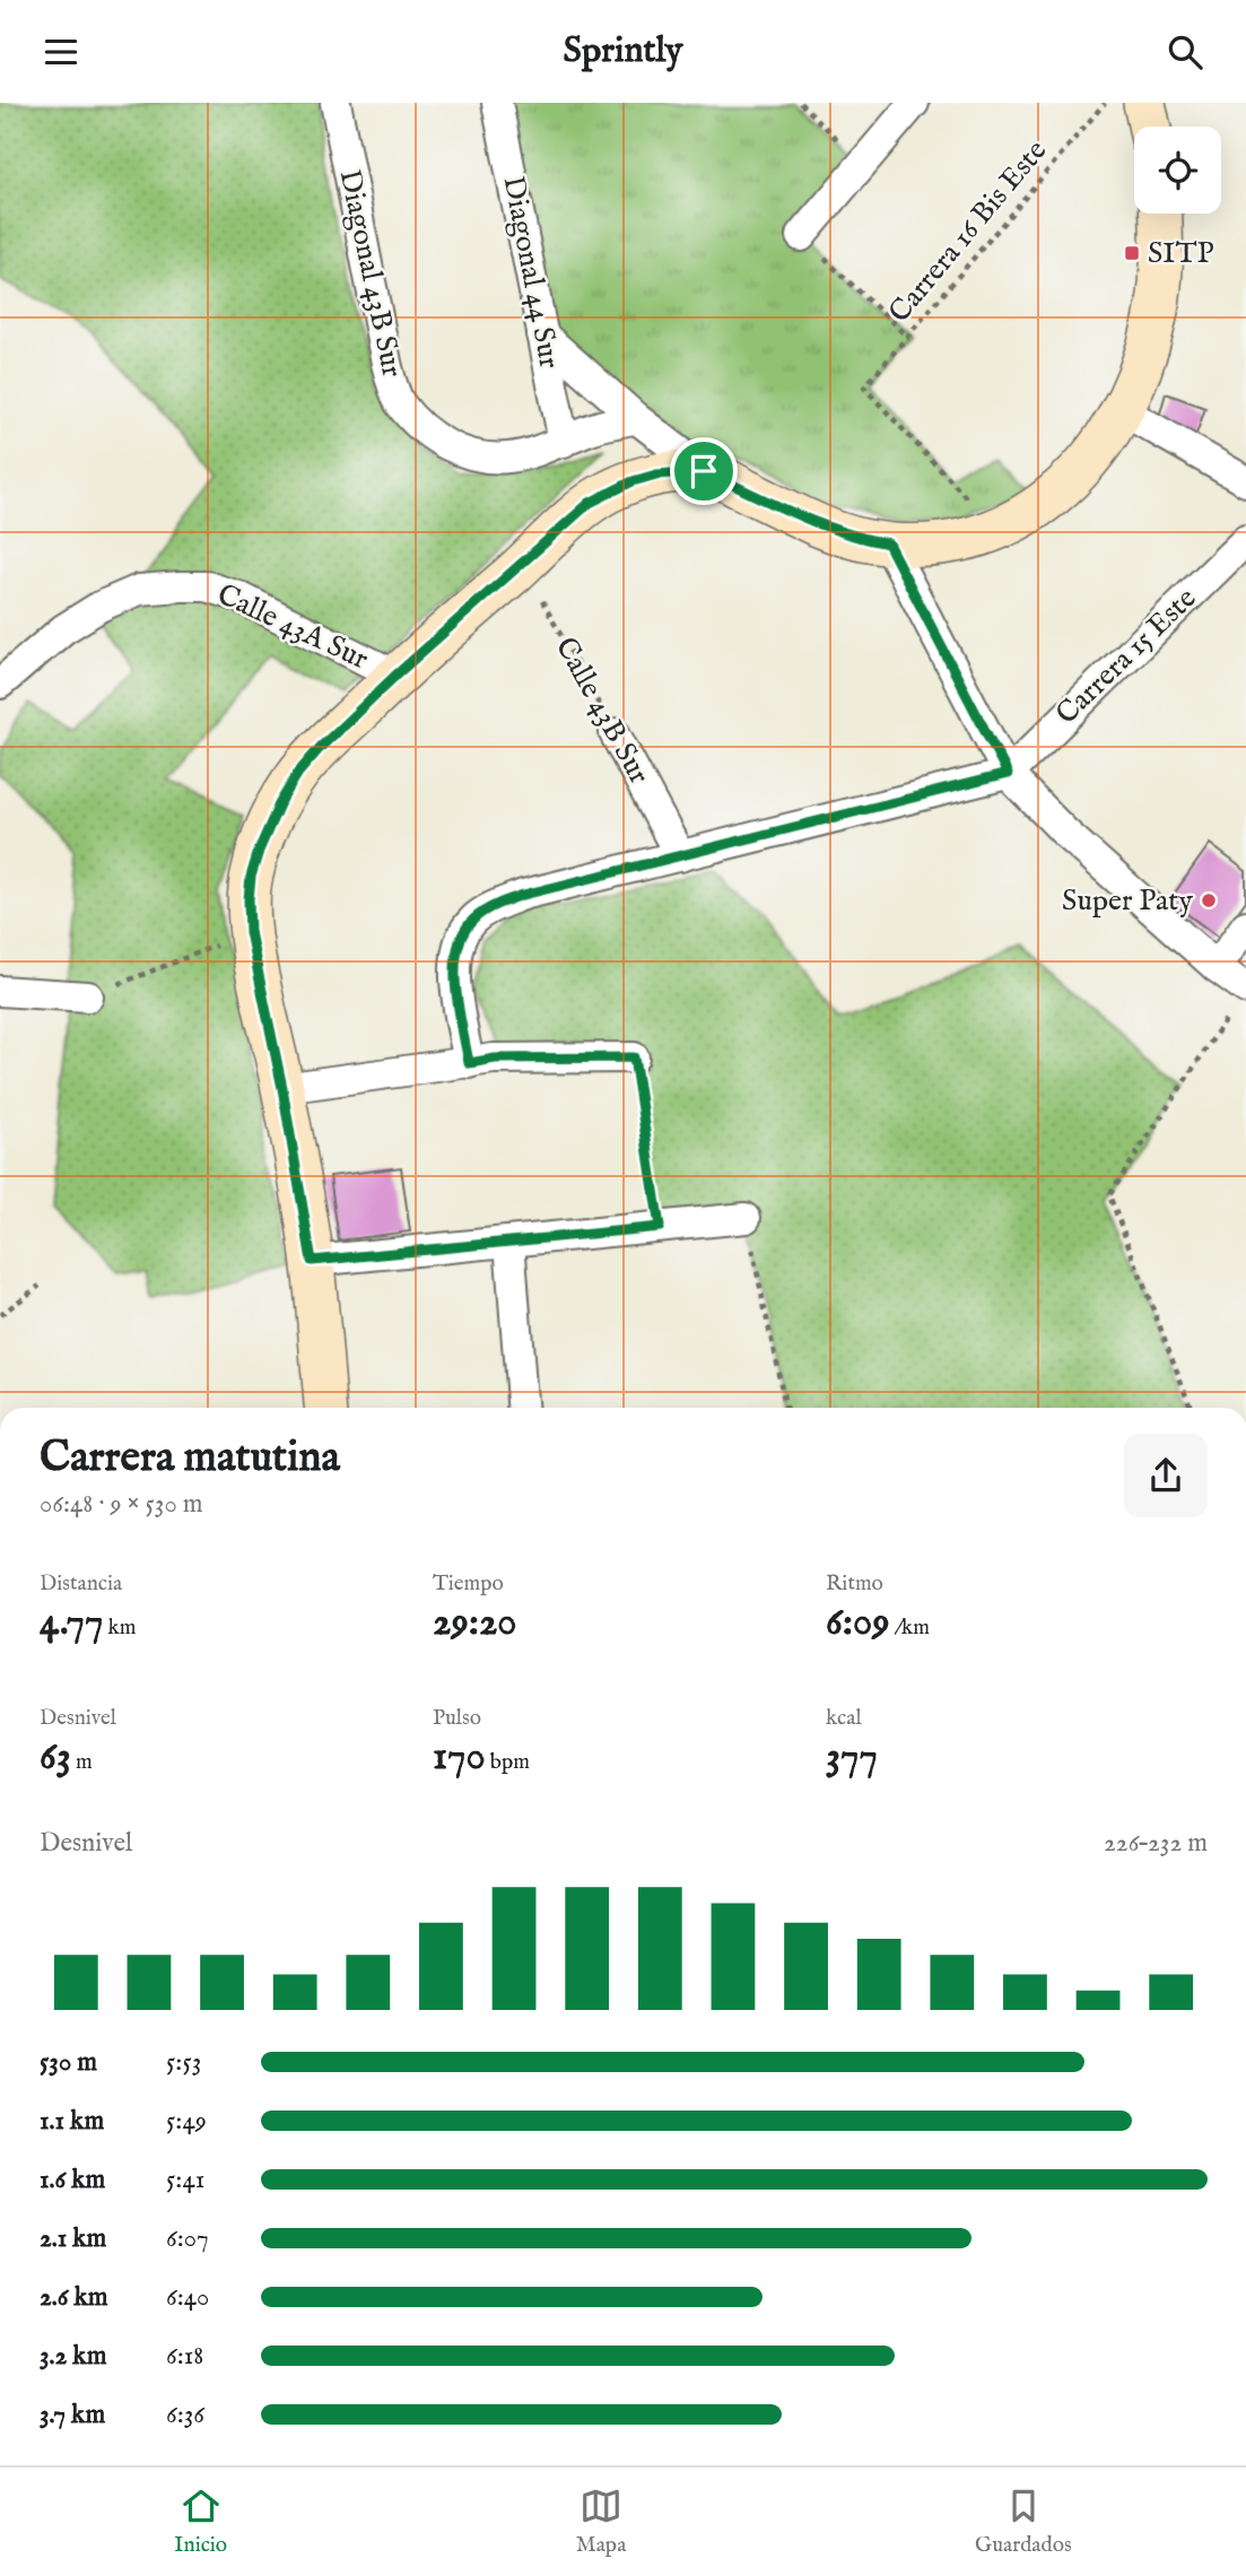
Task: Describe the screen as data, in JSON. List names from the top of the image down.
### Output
{
  "streets": {
    "street": [
      "Diagonal 44 Sur",
      "Diagonal 43B Sur",
      "Calle 43A Sur",
      "Carrera 15 Este",
      "Calle 43B Sur"
    ],
    "path": ["Carrera 16 Bis Este"]
  },
  "crossings": [
    ["Diagonal 44 Sur", "Diagonal 43B Sur"]
  ],
  "places": {
    "transit": ["SITP"],
    "other": ["Super Paty"]
  },
  "page": {
    "header": "Sprintly",
    "heading": ["Carrera matutina", "06:48 · 9 × 530 m"],
    "stats": [
      ["Distancia", "4.77 km"],
      ["Tiempo", "29:20"],
      ["Ritmo", "6:09 /km"],
      ["Desnivel", "63 m"],
      ["Pulso", "170 bpm"],
      ["kcal", "377"]
    ],
    "chart": ["Desnivel", "226–232 m"],
    "list": [
      {
        "name": "530 m",
        "note": "5:53"
      },
      {
        "name": "1.1 km",
        "note": "5:49"
      },
      {
        "name": "1.6 km",
        "note": "5:41"
      },
      {
        "name": "2.1 km",
        "note": "6:07"
      },
      {
        "name": "2.6 km",
        "note": "6:40"
      },
      {
        "name": "3.2 km",
        "note": "6:18"
      },
      {
        "name": "3.7 km",
        "note": "6:36"
      }
    ],
    "tabs": ["Inicio", "Mapa", "Guardados"]
  }
}
